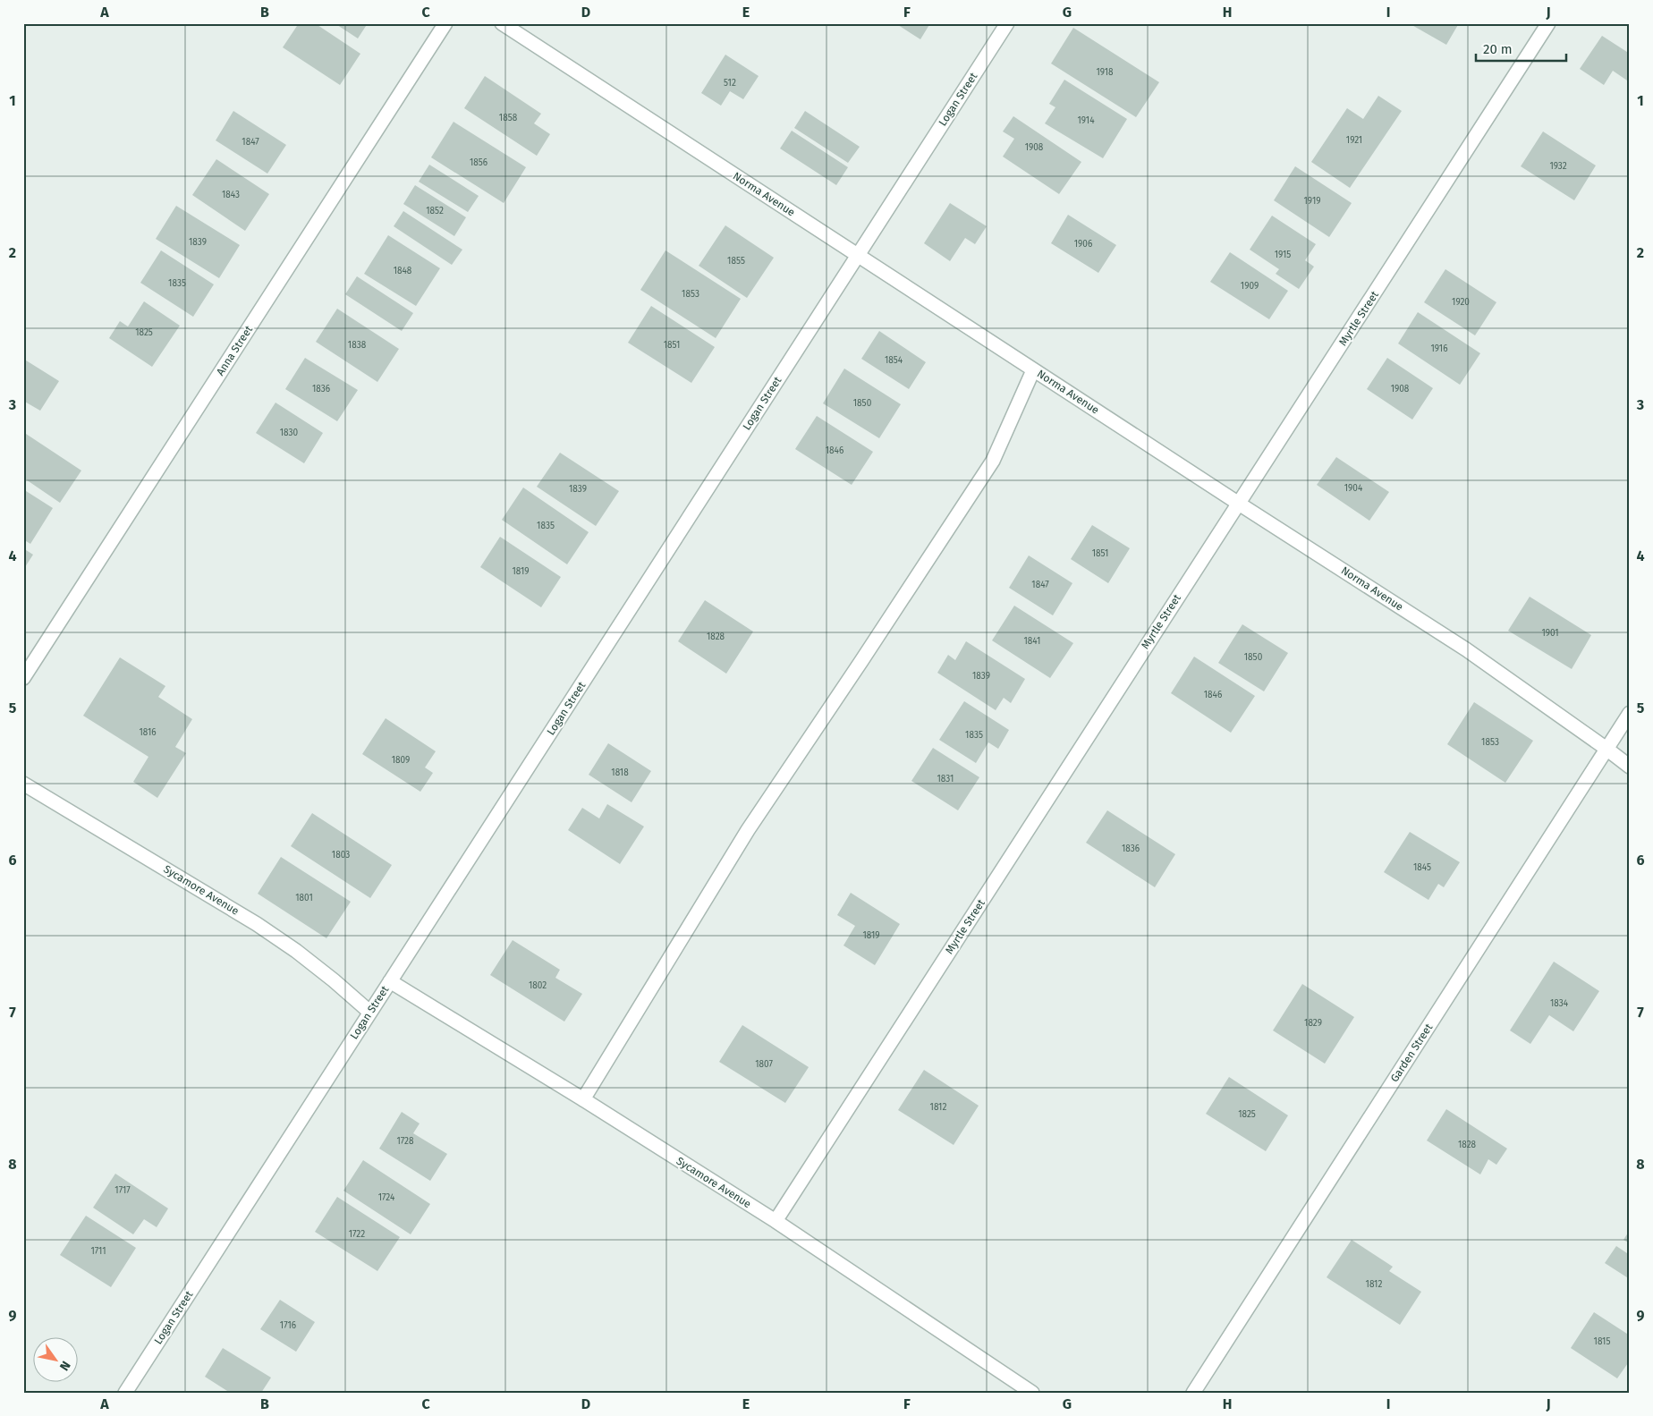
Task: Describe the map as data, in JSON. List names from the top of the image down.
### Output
{
  "streets": {
    "street": [
      "Logan Street",
      "Norma Avenue",
      "Myrtle Street",
      "Anna Street",
      "Sycamore Avenue",
      "Garden Street"
    ]
  },
  "crossings": [
    ["Logan Street", "Norma Avenue"],
    ["Logan Street", "Sycamore Avenue"],
    ["Norma Avenue", "Myrtle Street"],
    ["Norma Avenue", "Garden Street"],
    ["Myrtle Street", "Sycamore Avenue"]
  ],
  "house_numbers": [
    "1918",
    "512",
    "1858",
    "1914",
    "1921",
    "1847",
    "1908",
    "1856",
    "1932",
    "1843",
    "1919",
    "1852",
    "1839",
    "1906",
    "1915",
    "1855",
    "1848",
    "1835",
    "1909",
    "1853",
    "1920",
    "1825",
    "1838",
    "1851",
    "1916",
    "1854",
    "1836",
    "1908",
    "1850",
    "1830",
    "1846",
    "1904",
    "1839",
    "1835",
    "1851",
    "1819",
    "1847",
    "1901",
    "1828",
    "1841",
    "1850",
    "1839",
    "1846",
    "1816",
    "1835",
    "1853",
    "1809",
    "1818",
    "1831",
    "1836",
    "1803",
    "1845",
    "1801",
    "1819",
    "1802",
    "1834",
    "1829",
    "1807",
    "1812",
    "1825",
    "1728",
    "1828",
    "1717",
    "1724",
    "1722",
    "1711",
    "1812",
    "1716",
    "1815"
  ],
  "scale_bar": "20 m",
  "north": "bottom right",
  "grid": {
    "columns": [
      "A",
      "B",
      "C",
      "D",
      "E",
      "F",
      "G",
      "H",
      "I",
      "J"
    ],
    "rows": [
      "1",
      "2",
      "3",
      "4",
      "5",
      "6",
      "7",
      "8",
      "9"
    ]
  }
}
